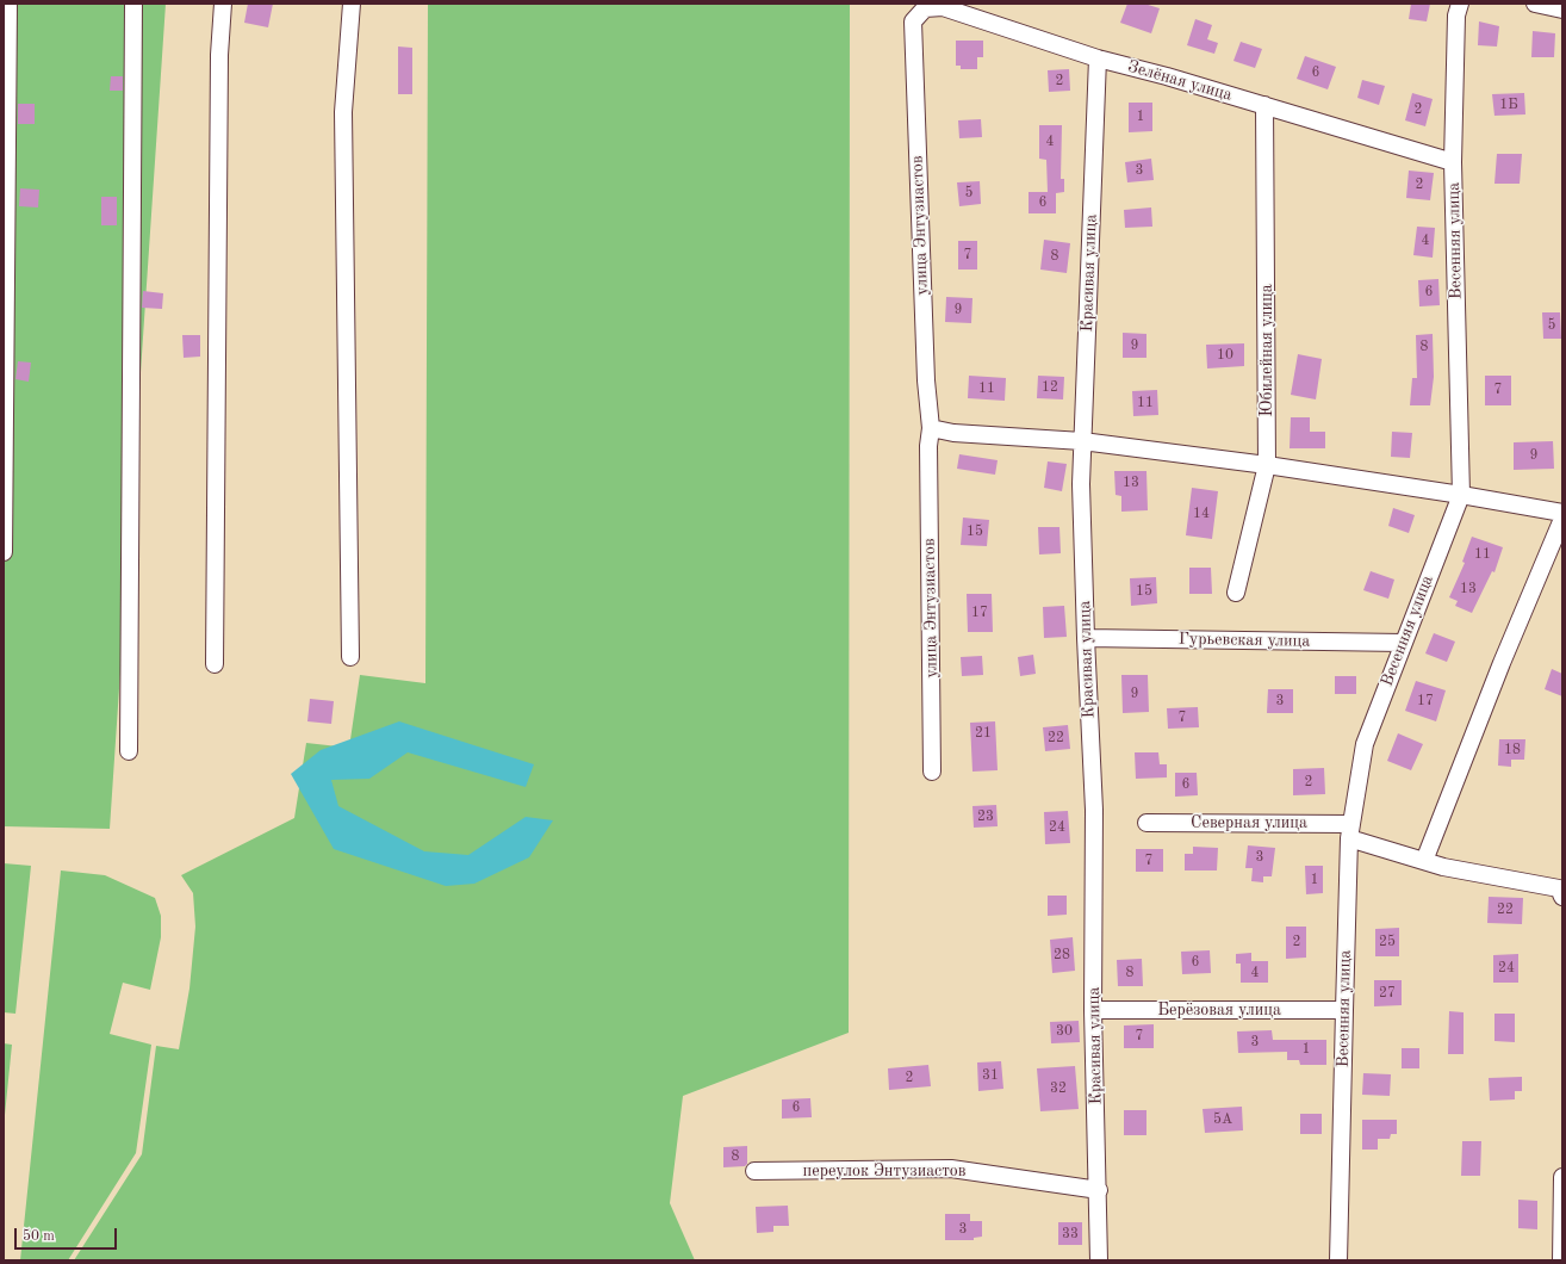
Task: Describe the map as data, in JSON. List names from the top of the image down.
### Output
{
  "streets": {
    "street": [
      "Зелёная улица",
      "улица Энтузиастов",
      "Весенняя улица",
      "Красивая улица",
      "Юбилейная улица",
      "Гурьевская улица",
      "Северная улица",
      "Берёзовая улица",
      "переулок Энтузиастов"
    ]
  },
  "crossings": [
    ["Зелёная улица", "улица Энтузиастов"],
    ["Зелёная улица", "Весенняя улица"],
    ["Зелёная улица", "Красивая улица"],
    ["Зелёная улица", "Юбилейная улица"],
    ["Весенняя улица", "Гурьевская улица"],
    ["Весенняя улица", "Северная улица"],
    ["Весенняя улица", "Берёзовая улица"],
    ["Красивая улица", "Гурьевская улица"],
    ["Красивая улица", "Берёзовая улица"],
    ["Красивая улица", "переулок Энтузиастов"]
  ],
  "house_numbers": [
    "6",
    "2",
    "1Б",
    "2",
    "1",
    "4",
    "3",
    "2",
    "5",
    "6",
    "4",
    "7",
    "8",
    "6",
    "9",
    "5",
    "9",
    "8",
    "10",
    "12",
    "11",
    "7",
    "11",
    "9",
    "13",
    "14",
    "15",
    "11",
    "13",
    "15",
    "17",
    "9",
    "3",
    "17",
    "7",
    "21",
    "22",
    "18",
    "2",
    "6",
    "23",
    "24",
    "3",
    "7",
    "1",
    "22",
    "2",
    "25",
    "28",
    "6",
    "24",
    "8",
    "4",
    "27",
    "30",
    "7",
    "3",
    "1",
    "31",
    "2",
    "32",
    "6",
    "5А",
    "8",
    "3",
    "33"
  ],
  "scale_bar": "50 m"
}
